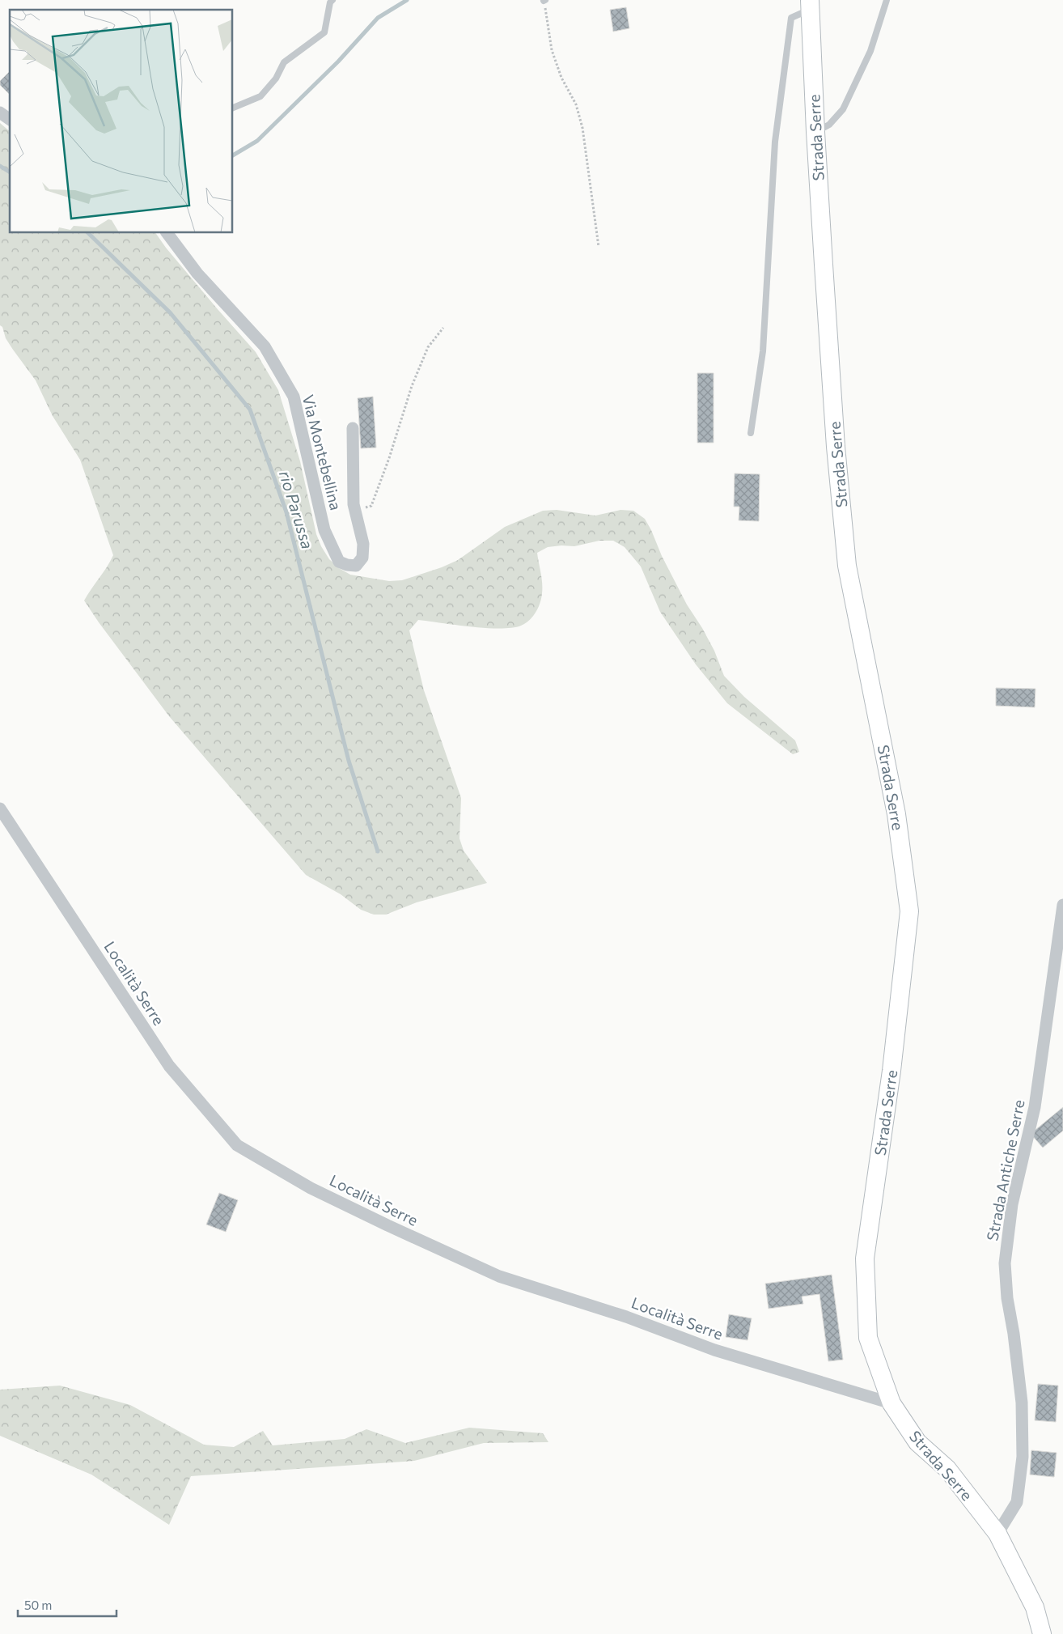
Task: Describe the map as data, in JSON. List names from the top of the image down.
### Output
{
  "streets": {
    "main road": ["Strada Serre"],
    "street": ["Via Montebellina", "Località Serre", "Strada Antiche Serre"]
  },
  "crossings": [
    ["Strada Serre", "Località Serre"],
    ["Strada Serre", "Strada Antiche Serre"]
  ],
  "water": ["rio Parussa"],
  "scale_bar": "50 m"
}
